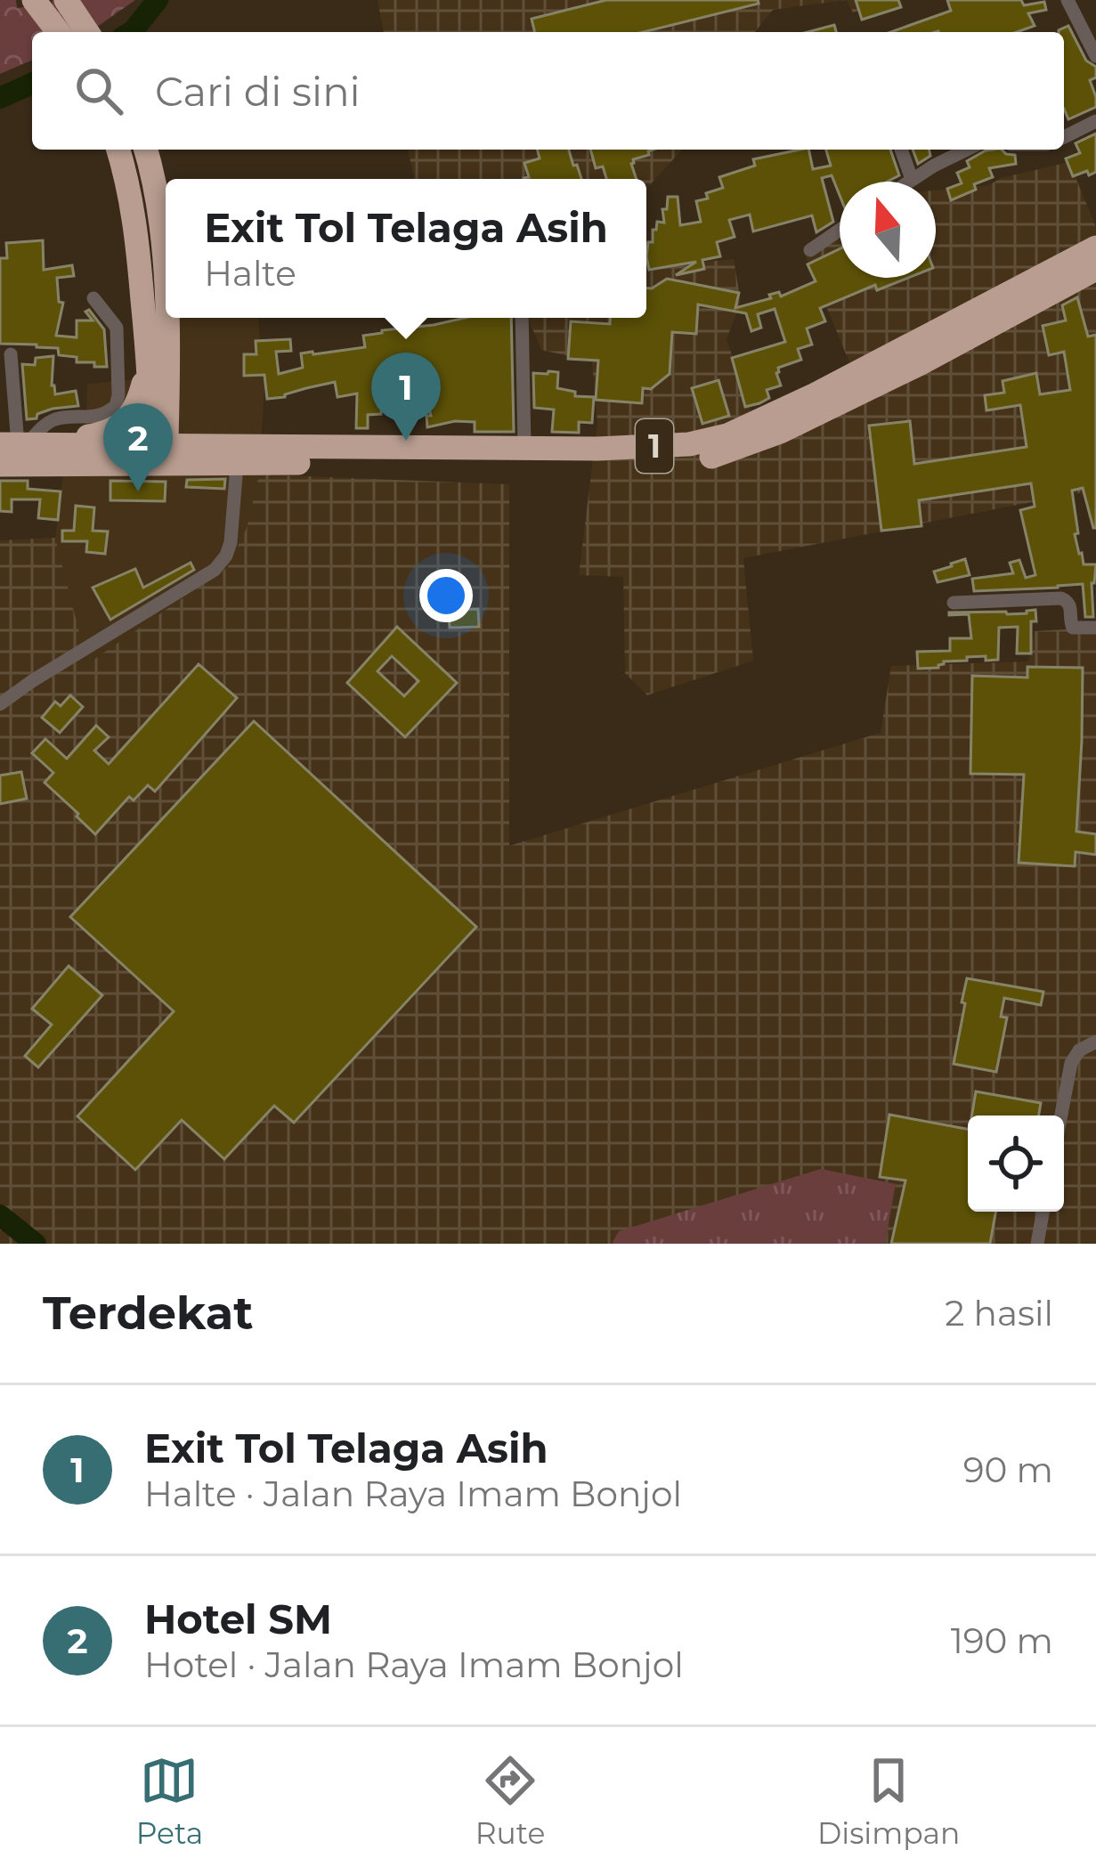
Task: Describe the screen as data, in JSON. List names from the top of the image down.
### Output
{
  "streets": {
    "highway": ["1"]
  },
  "north": "top",
  "page": {
    "search": "Cari di sini",
    "popup": ["Exit Tol Telaga Asih", "Halte"],
    "pins": ["1", "2"],
    "heading": ["Terdekat", "2 hasil"],
    "list": [
      {
        "mark": "1",
        "name": "Exit Tol Telaga Asih",
        "note": "Halte · Jalan Raya Imam Bonjol",
        "value": "90 m"
      },
      {
        "mark": "2",
        "name": "Hotel SM",
        "note": "Hotel · Jalan Raya Imam Bonjol",
        "value": "190 m"
      }
    ],
    "nav": ["Peta", "Rute", "Disimpan"]
  }
}
